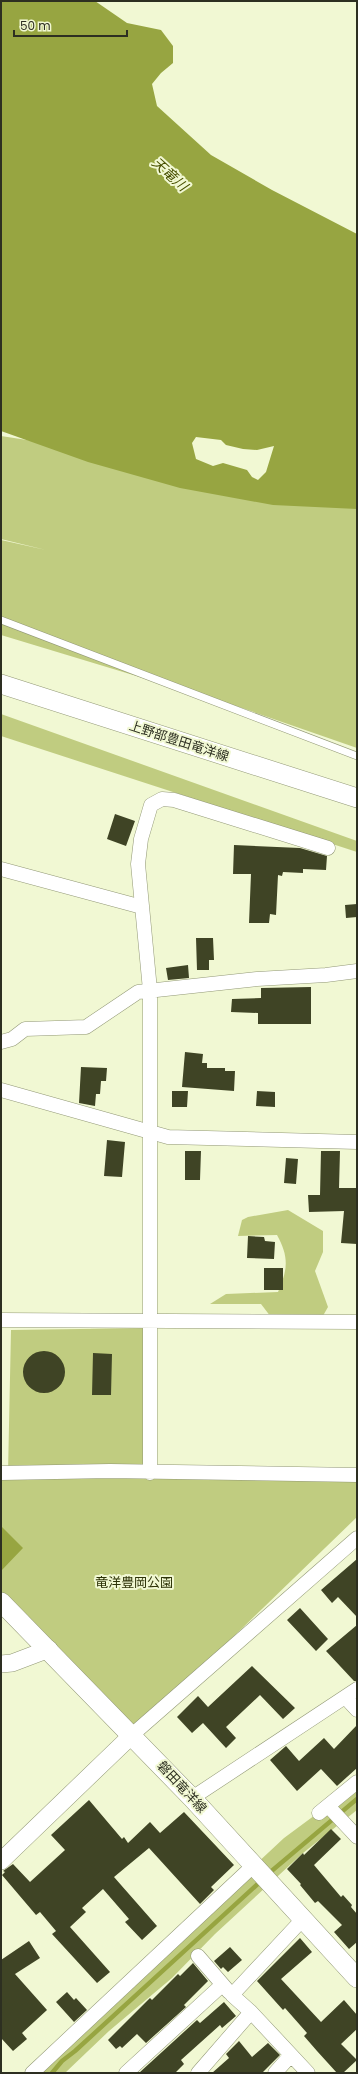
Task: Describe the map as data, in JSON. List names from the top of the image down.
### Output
{
  "streets": {
    "main road": ["上野部豊田竜洋線", "磐田竜洋線"]
  },
  "water": ["天竜川"],
  "parks": ["竜洋豊岡公園"],
  "scale_bar": "50 m"
}
